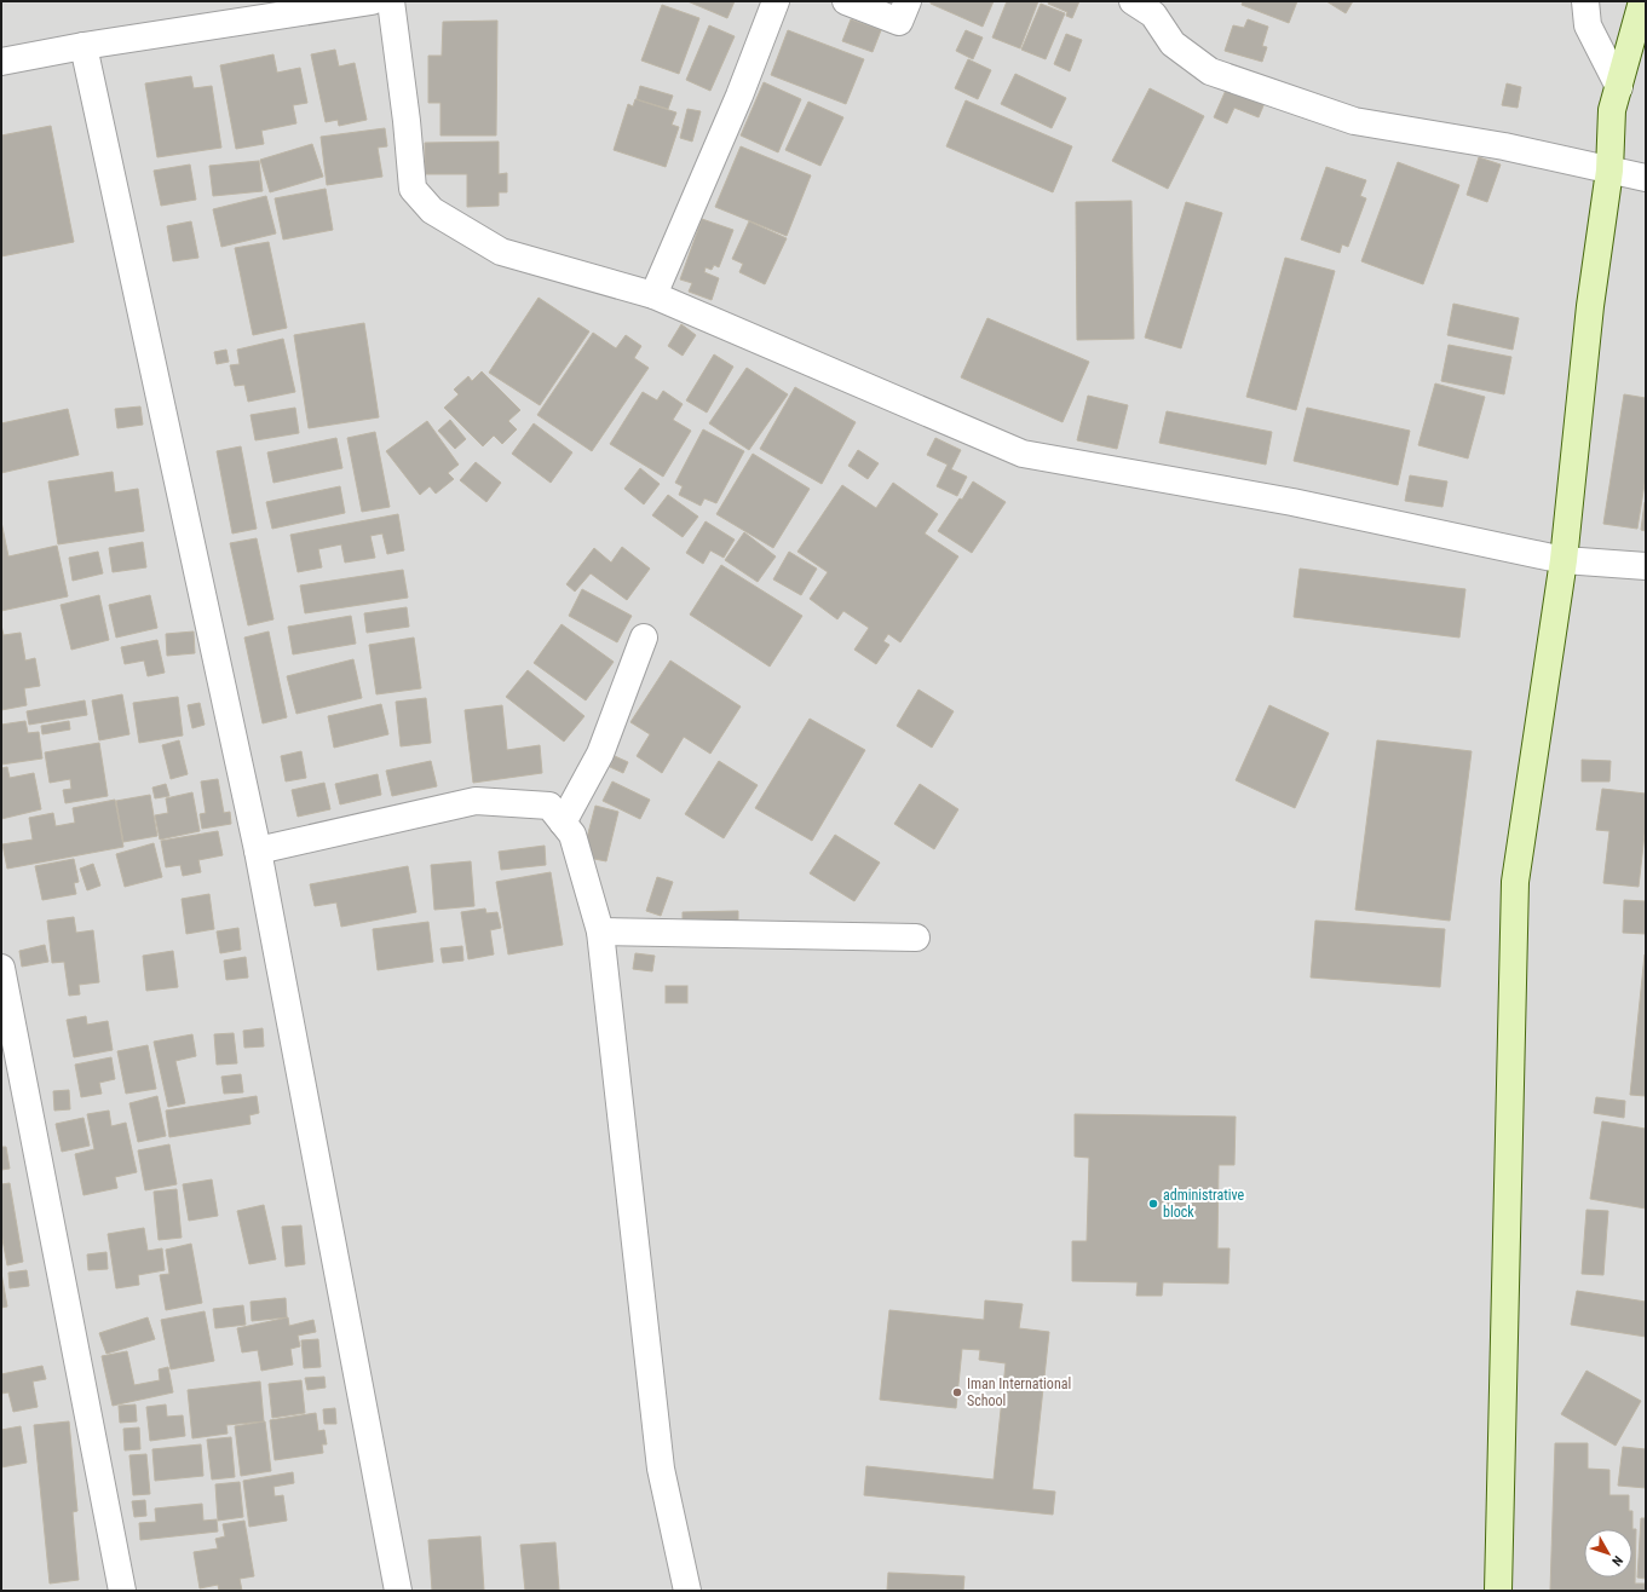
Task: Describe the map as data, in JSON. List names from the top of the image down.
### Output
{
  "places": ["administrative block", "Iman International School"],
  "north": "bottom right"
}
